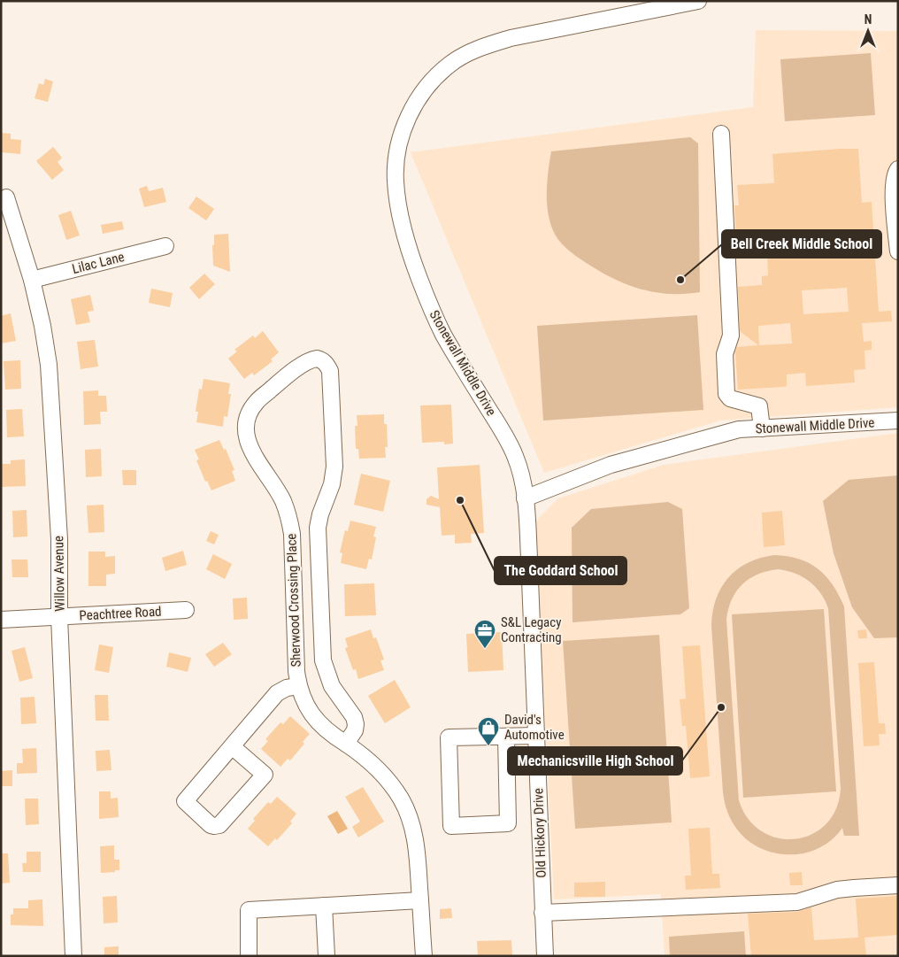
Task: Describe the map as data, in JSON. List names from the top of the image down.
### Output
{
  "streets": {
    "street": [
      "Lilac Lane",
      "Stonewall Middle Drive",
      "Willow Avenue",
      "Sherwood Crossing Place",
      "Peachtree Road",
      "Old Hickory Drive"
    ]
  },
  "crossings": [
    ["Lilac Lane", "Willow Avenue"],
    ["Stonewall Middle Drive", "Old Hickory Drive"],
    ["Willow Avenue", "Peachtree Road"]
  ],
  "places": {
    "other": ["Bell Creek Middle School", "The Goddard School", "Mechanicsville High School"],
    "office": ["S&L Legacy Contracting"],
    "shop": ["David's Automotive"]
  },
  "north": "top"
}
